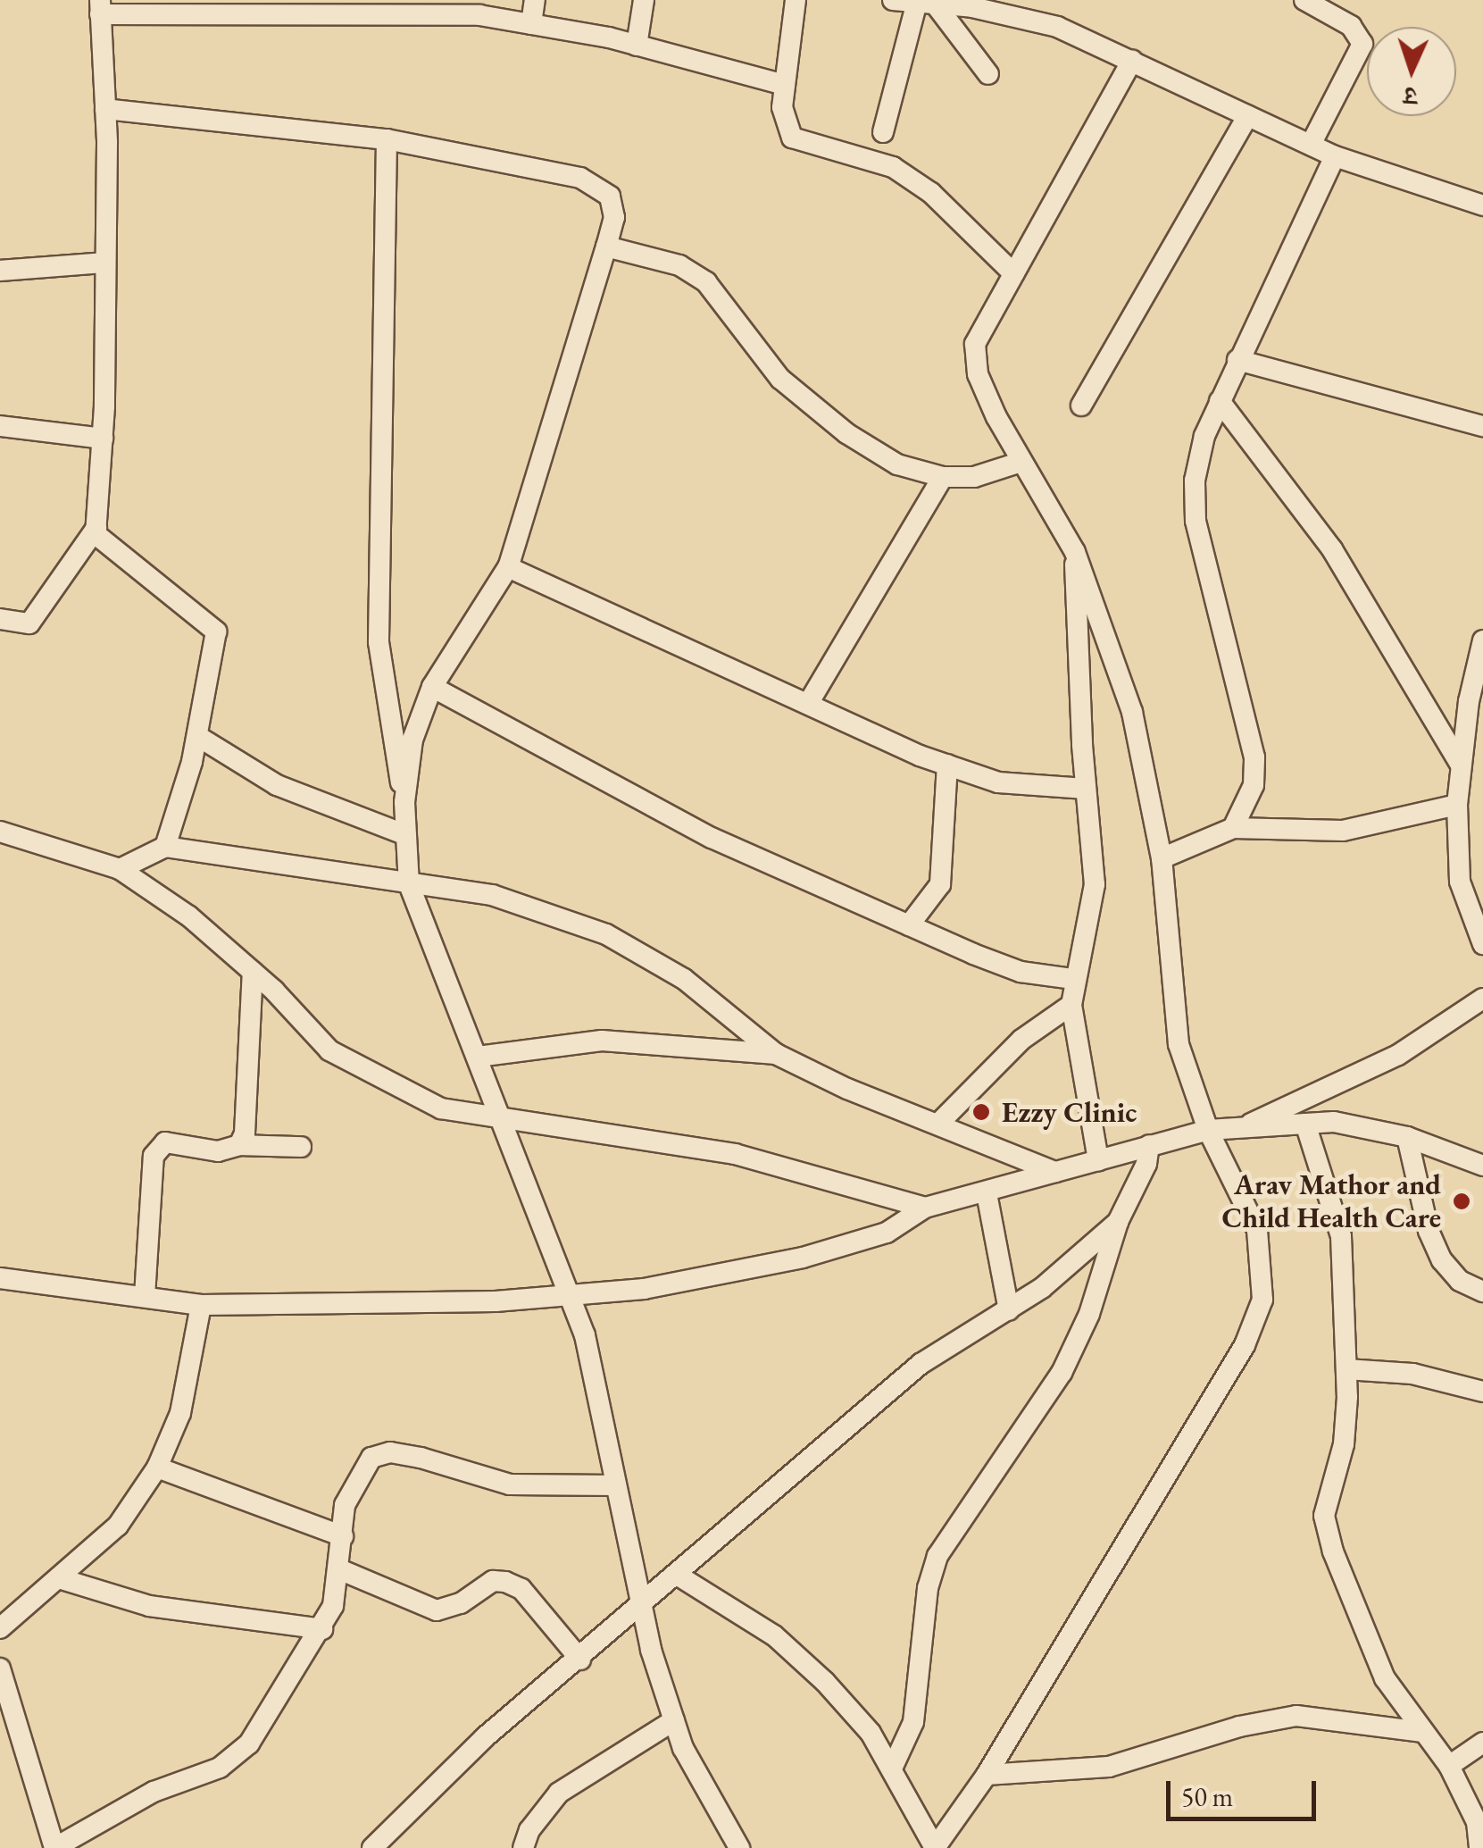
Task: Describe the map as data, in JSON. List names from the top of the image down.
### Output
{
  "places": ["Ezzy Clinic", "Arav Mathor and Child Health Care"],
  "scale_bar": "50 m",
  "north": "bottom"
}
